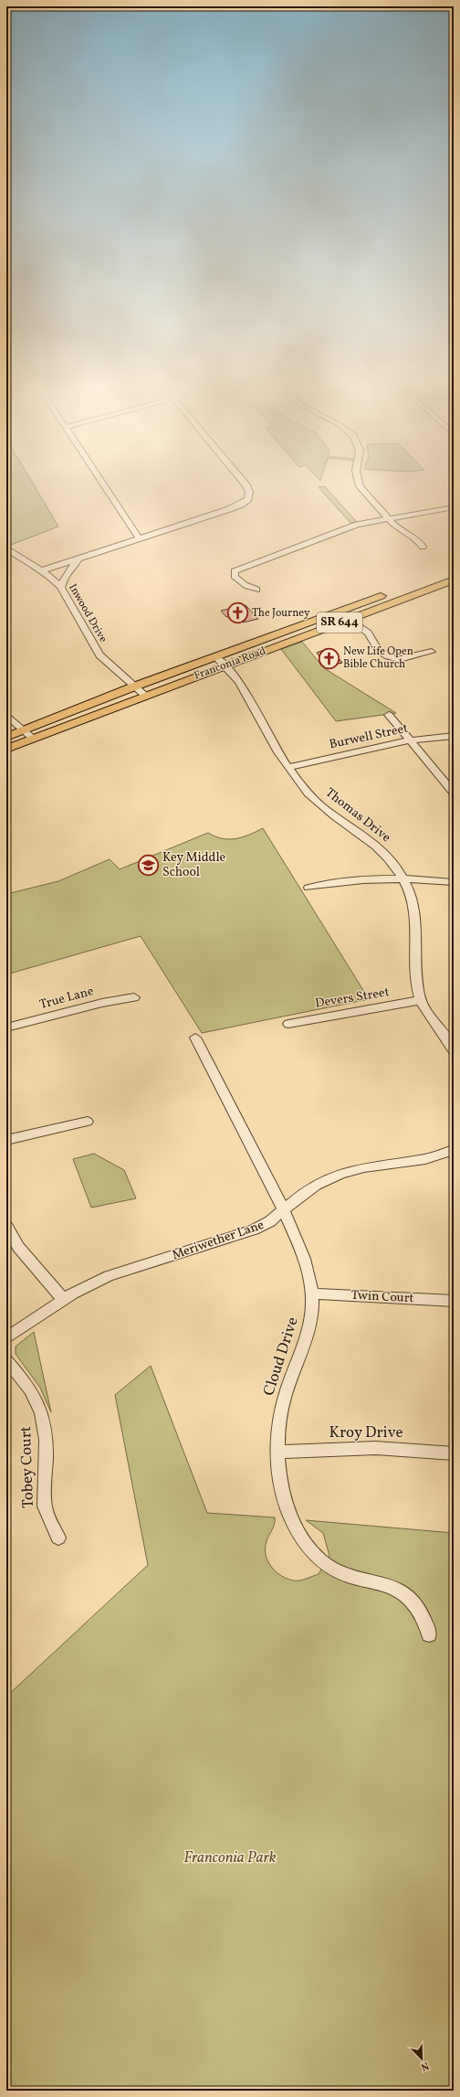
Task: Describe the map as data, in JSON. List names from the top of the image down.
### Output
{
  "streets": {
    "main road": ["SR 644", "Franconia Road"],
    "street": [
      "Inwood Drive",
      "Burwell Street",
      "Thomas Drive",
      "True Lane",
      "Devers Street",
      "Meriwether Lane",
      "Twin Court",
      "Cloud Drive",
      "Kroy Drive",
      "Tobey Court"
    ]
  },
  "crossings": [
    ["Inwood Drive", "Franconia Road"],
    ["Franconia Road", "Thomas Drive"],
    ["Burwell Street", "Thomas Drive"],
    ["Thomas Drive", "Devers Street"],
    ["Meriwether Lane", "Cloud Drive"],
    ["Twin Court", "Cloud Drive"],
    ["Cloud Drive", "Kroy Drive"]
  ],
  "parks": ["Franconia Park"],
  "places": {
    "church": ["The Journey", "New Life Open Bible Church"],
    "school or university": ["Key Middle School"]
  },
  "north": "bottom right"
}
